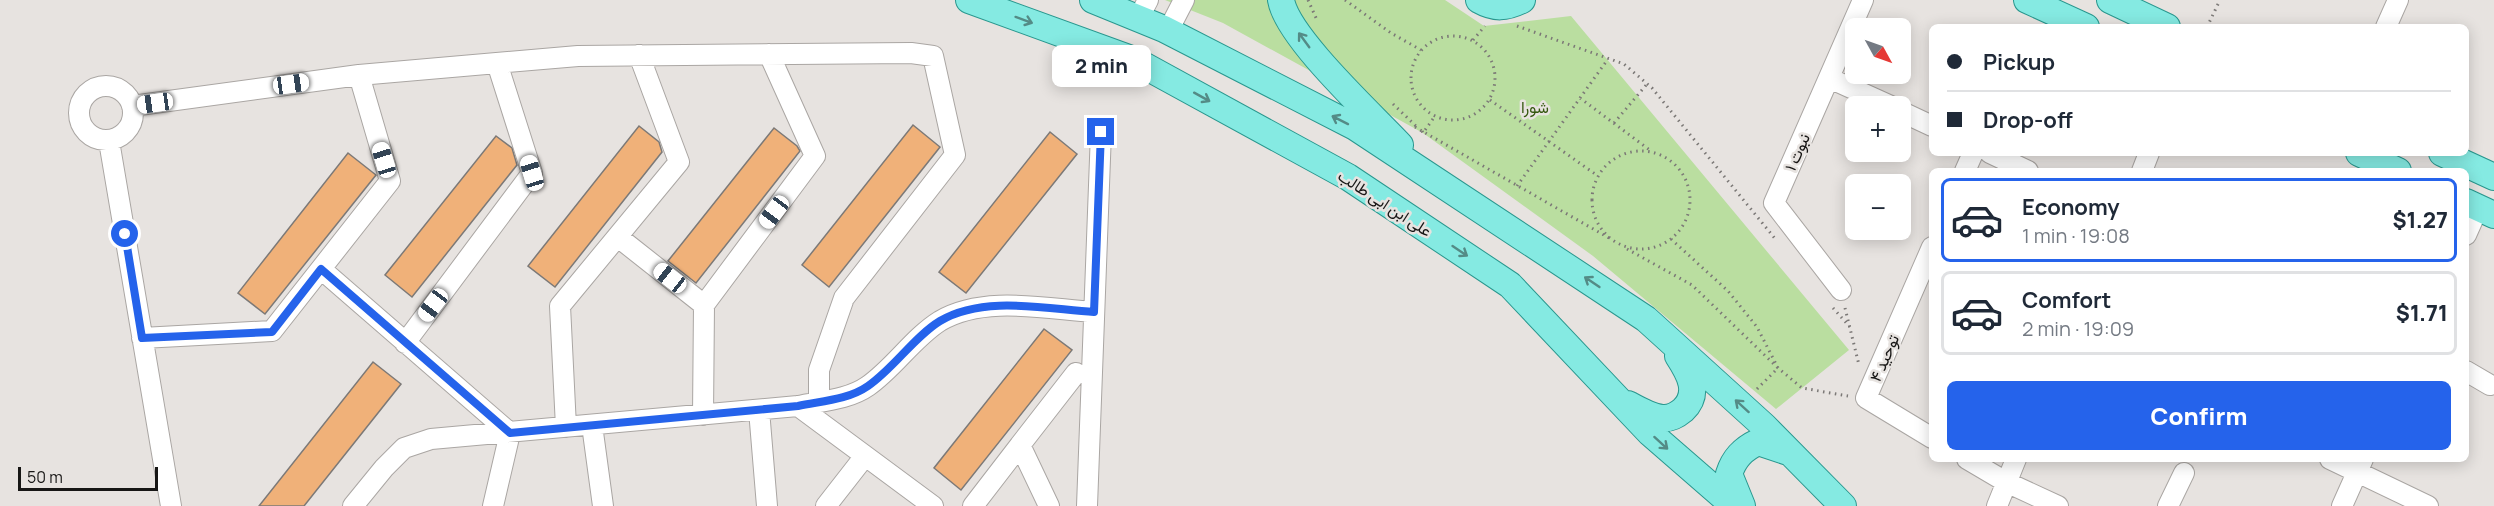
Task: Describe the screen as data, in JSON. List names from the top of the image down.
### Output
{
  "streets": {
    "main road": ["علی ابن ابی طالب"],
    "street": ["نبوت ۱", "توحید ۴"]
  },
  "parks": ["شورا"],
  "scale_bar": "50 m",
  "north": "bottom right",
  "page": {
    "map_buttons": ["+", "−"],
    "banner": ["Pickup", "Drop-off"],
    "bubble": "2 min",
    "list": [
      {
        "name": "Economy",
        "note": "1 min · 19:08",
        "value": "$1.27"
      },
      {
        "name": "Comfort",
        "note": "2 min · 19:09",
        "value": "$1.71"
      }
    ],
    "buttons": "Confirm",
    "scale": "50 m"
  }
}
